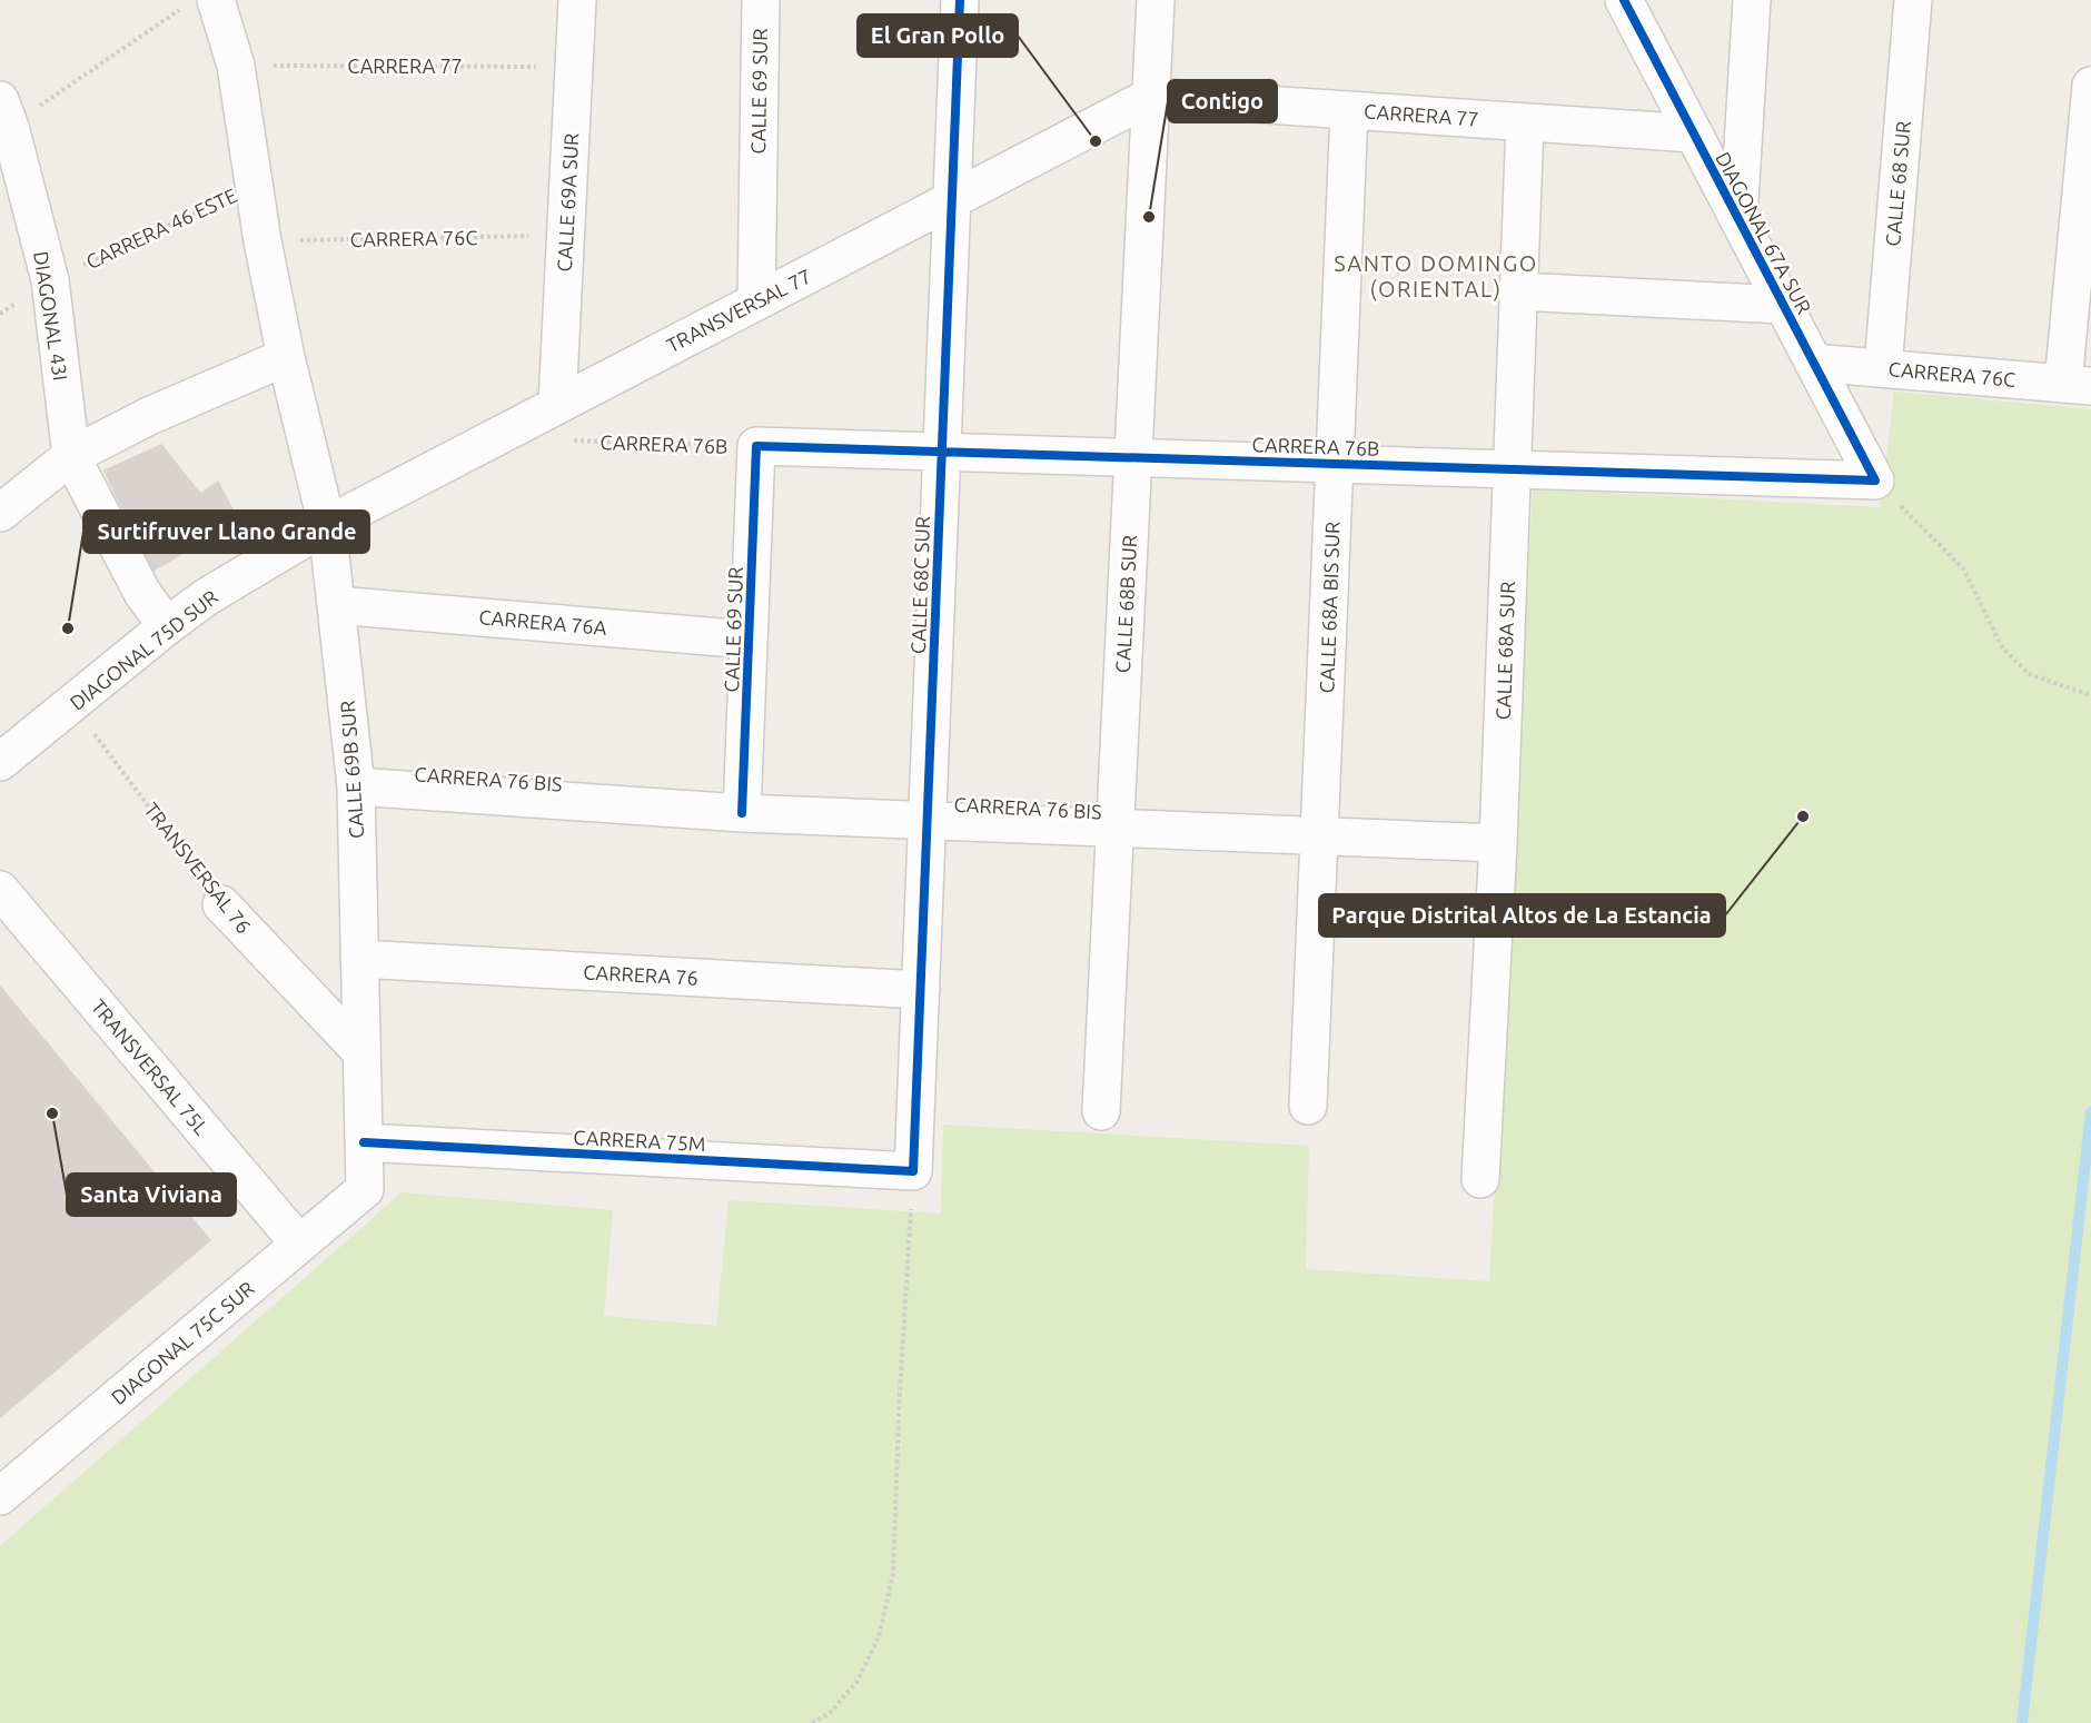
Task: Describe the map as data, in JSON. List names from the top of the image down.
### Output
{
  "streets": {
    "street": [
      "CARRERA 77",
      "CALLE 69 SUR",
      "CALLE 68 SUR",
      "CALLE 69A SUR",
      "DIAGONAL 67A SUR",
      "CARRERA 76C",
      "TRANSVERSAL 77",
      "DIAGONAL 43I",
      "CARRERA 76B",
      "CALLE 68C SUR",
      "CALLE 68B SUR",
      "CALLE 68A BIS SUR",
      "CARRERA 76A",
      "DIAGONAL 75D SUR",
      "CALLE 68A SUR",
      "CALLE 69B SUR",
      "CARRERA 76 BIS",
      "TRANSVERSAL 76",
      "CARRERA 76",
      "TRANSVERSAL 75L",
      "CARRERA 75M",
      "DIAGONAL 75C SUR"
    ],
    "path": ["CARRERA 46 ESTE"]
  },
  "crossings": [
    ["CARRERA 77", "CALLE 69A SUR"],
    ["CARRERA 77", "DIAGONAL 67A SUR"],
    ["CARRERA 77", "TRANSVERSAL 77"],
    ["CARRERA 77", "CALLE 68B SUR"],
    ["CARRERA 77", "CALLE 68A BIS SUR"],
    ["CARRERA 77", "CALLE 68A SUR"],
    ["CARRERA 77", "CALLE 69B SUR"],
    ["CALLE 69 SUR", "TRANSVERSAL 77"],
    ["CALLE 69 SUR", "CARRERA 76B"],
    ["CALLE 69 SUR", "CARRERA 76A"],
    ["CALLE 69 SUR", "CARRERA 76 BIS"],
    ["CALLE 68 SUR", "CARRERA 76C"],
    ["CALLE 69A SUR", "CARRERA 76C"],
    ["CALLE 69A SUR", "TRANSVERSAL 77"],
    ["CARRERA 46 ESTE", "DIAGONAL 43I"],
    ["CARRERA 46 ESTE", "CALLE 69B SUR"],
    ["DIAGONAL 67A SUR", "CARRERA 76C"],
    ["DIAGONAL 67A SUR", "CARRERA 76B"],
    ["CARRERA 76C", "CALLE 69B SUR"],
    ["TRANSVERSAL 77", "CALLE 68C SUR"],
    ["TRANSVERSAL 77", "CALLE 68B SUR"],
    ["TRANSVERSAL 77", "DIAGONAL 75D SUR"],
    ["TRANSVERSAL 77", "CALLE 69B SUR"],
    ["CARRERA 76B", "CALLE 68C SUR"],
    ["CARRERA 76B", "CALLE 68B SUR"],
    ["CARRERA 76B", "CALLE 68A BIS SUR"],
    ["CARRERA 76B", "CALLE 68A SUR"],
    ["CALLE 68C SUR", "CARRERA 76 BIS"],
    ["CALLE 68C SUR", "CARRERA 76"],
    ["CALLE 68C SUR", "CARRERA 75M"],
    ["CALLE 68B SUR", "CARRERA 76 BIS"],
    ["CALLE 68A BIS SUR", "CARRERA 76 BIS"],
    ["CARRERA 76A", "CALLE 69B SUR"],
    ["DIAGONAL 75D SUR", "CALLE 69B SUR"],
    ["DIAGONAL 75D SUR", "TRANSVERSAL 76"],
    ["CALLE 68A SUR", "CARRERA 76 BIS"],
    ["CALLE 69B SUR", "CARRERA 76 BIS"],
    ["CALLE 69B SUR", "TRANSVERSAL 76"],
    ["CALLE 69B SUR", "CARRERA 76"],
    ["CALLE 69B SUR", "CARRERA 75M"],
    ["CALLE 69B SUR", "DIAGONAL 75C SUR"],
    ["TRANSVERSAL 75L", "DIAGONAL 75C SUR"]
  ],
  "districts": ["SANTO DOMINGO (ORIENTAL)"],
  "places": [
    "El Gran Pollo",
    "Contigo",
    "Surtifruver Llano Grande",
    "Parque Distrital Altos de La Estancia",
    "Santa Viviana"
  ]
}
